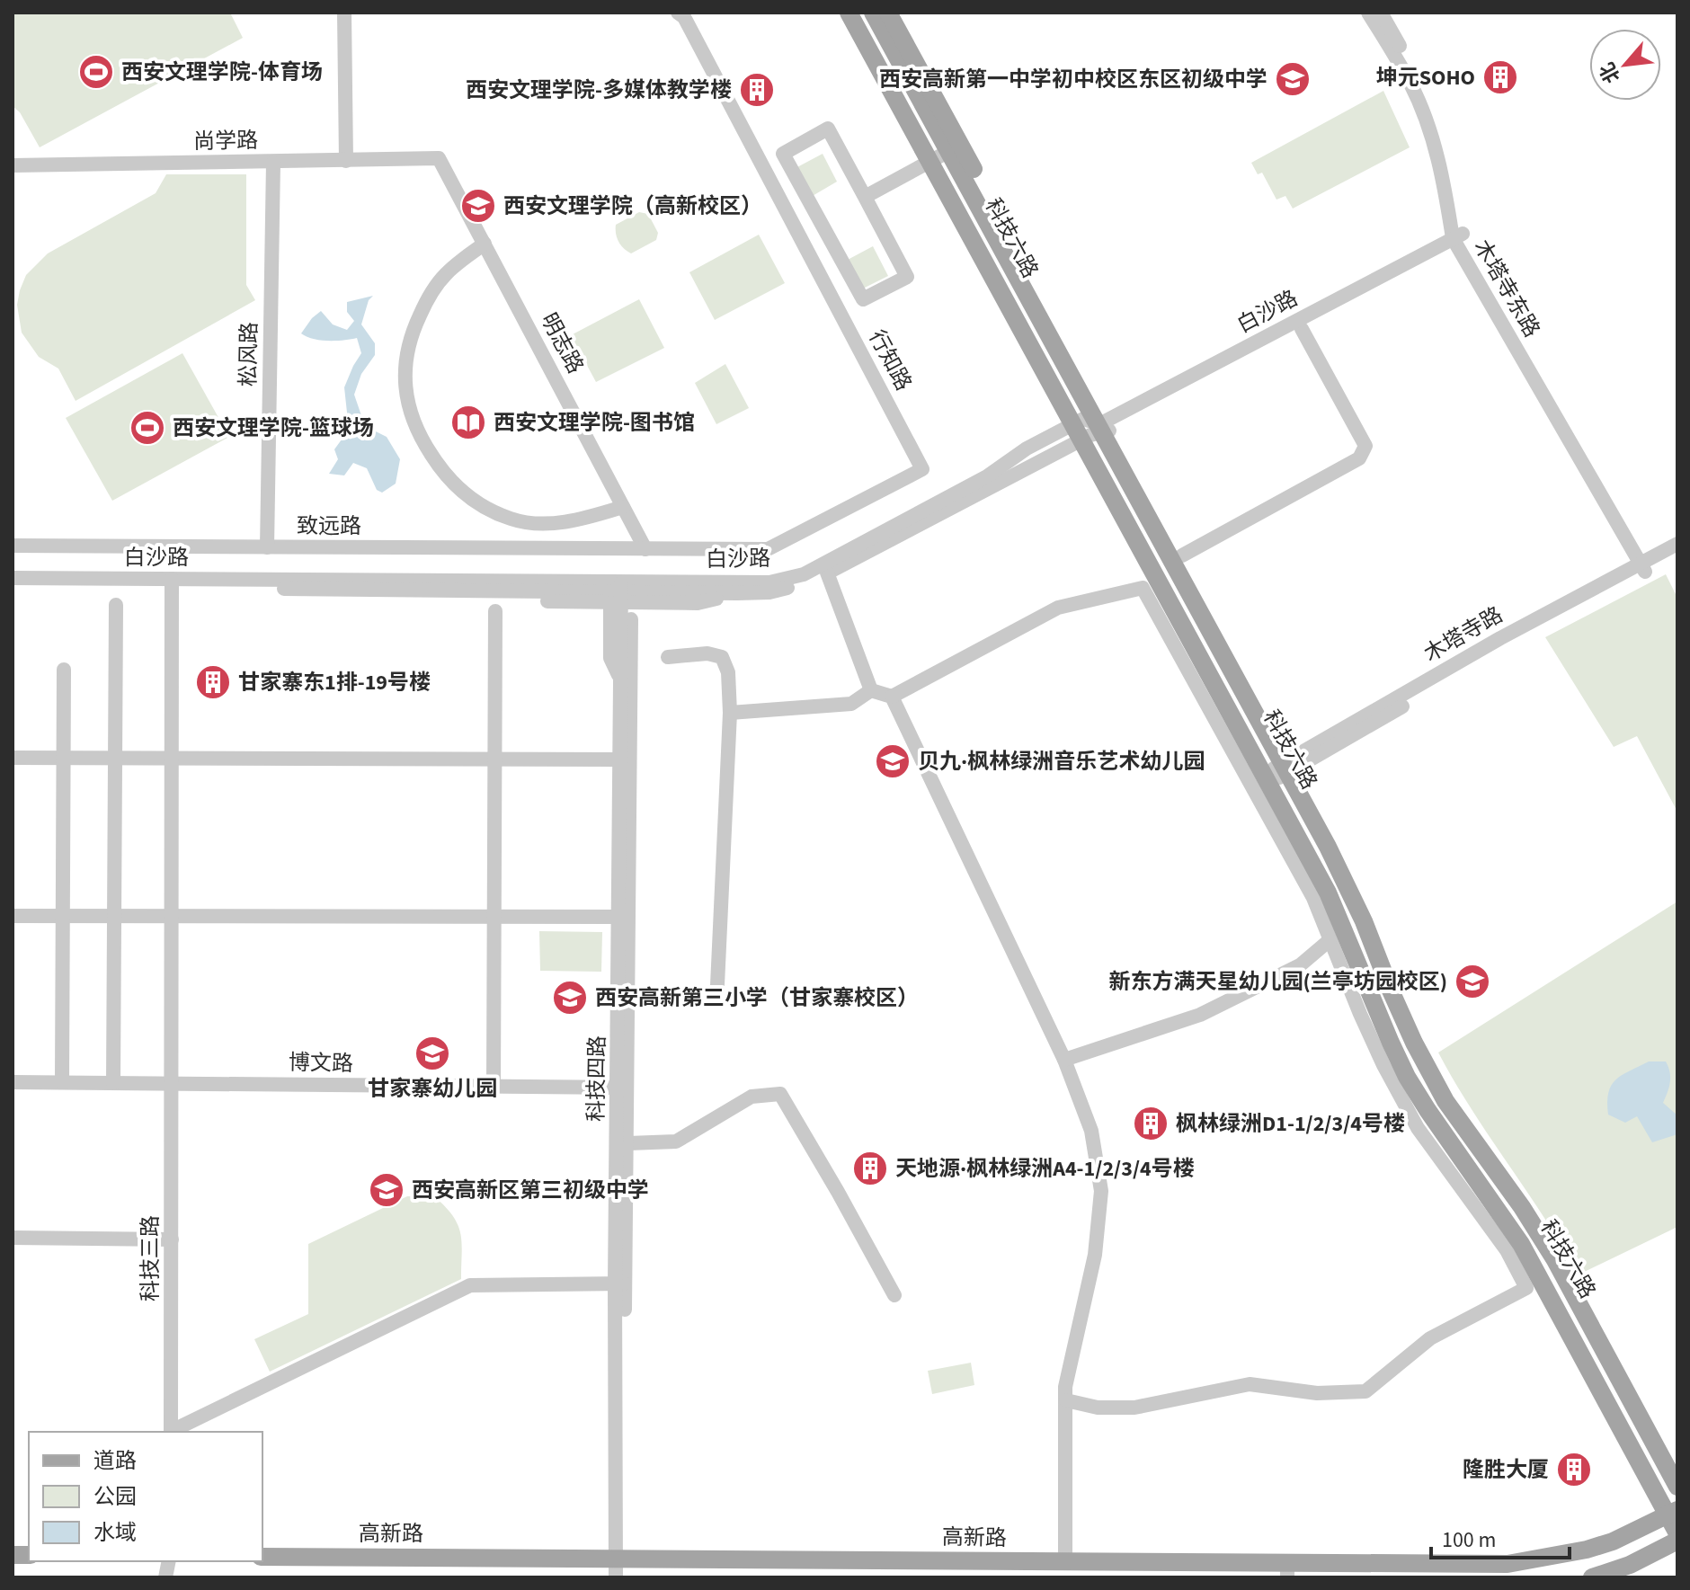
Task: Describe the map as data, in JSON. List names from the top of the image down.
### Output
{
  "streets": {
    "main road": ["科技六路", "高新路"],
    "street": [
      "尚学路",
      "木塔寺东路",
      "白沙路",
      "明志路",
      "松风路",
      "行知路",
      "致远路",
      "木塔寺路",
      "博文路",
      "科技四路",
      "科技三路"
    ]
  },
  "crossings": [
    ["尚学路", "明志路"],
    ["尚学路", "松风路"],
    ["科技六路", "白沙路"],
    ["科技六路", "木塔寺路"],
    ["科技六路", "高新路"],
    ["木塔寺东路", "白沙路"],
    ["木塔寺东路", "木塔寺路"],
    ["白沙路", "科技四路"],
    ["白沙路", "科技三路"],
    ["明志路", "行知路"],
    ["明志路", "致远路"],
    ["松风路", "致远路"],
    ["行知路", "致远路"],
    ["博文路", "科技四路"],
    ["博文路", "科技三路"],
    ["科技四路", "高新路"]
  ],
  "places": {
    "sports": ["西安文理学院-体育场", "西安文理学院-篮球场"],
    "building": [
      "坤元SOHO",
      "西安文理学院-多媒体教学楼",
      "甘家寨东1排-19号楼",
      "枫林绿洲D1-1/2/3/4号楼",
      "天地源·枫林绿洲A4-1/2/3/4号楼",
      "隆胜大厦"
    ],
    "school or university": [
      "西安高新第一中学初中校区东区初级中学",
      "西安文理学院（高新校区）",
      "贝九·枫林绿洲音乐艺术幼儿园",
      "新东方满天星幼儿园(兰亭坊园校区)",
      "西安高新第三小学（甘家寨校区）",
      "甘家寨幼儿园",
      "西安高新区第三初级中学"
    ],
    "library": ["西安文理学院-图书馆"]
  },
  "legend": ["道路", "公园", "水域"],
  "scale_bar": "100 m",
  "north": "bottom left"
}
